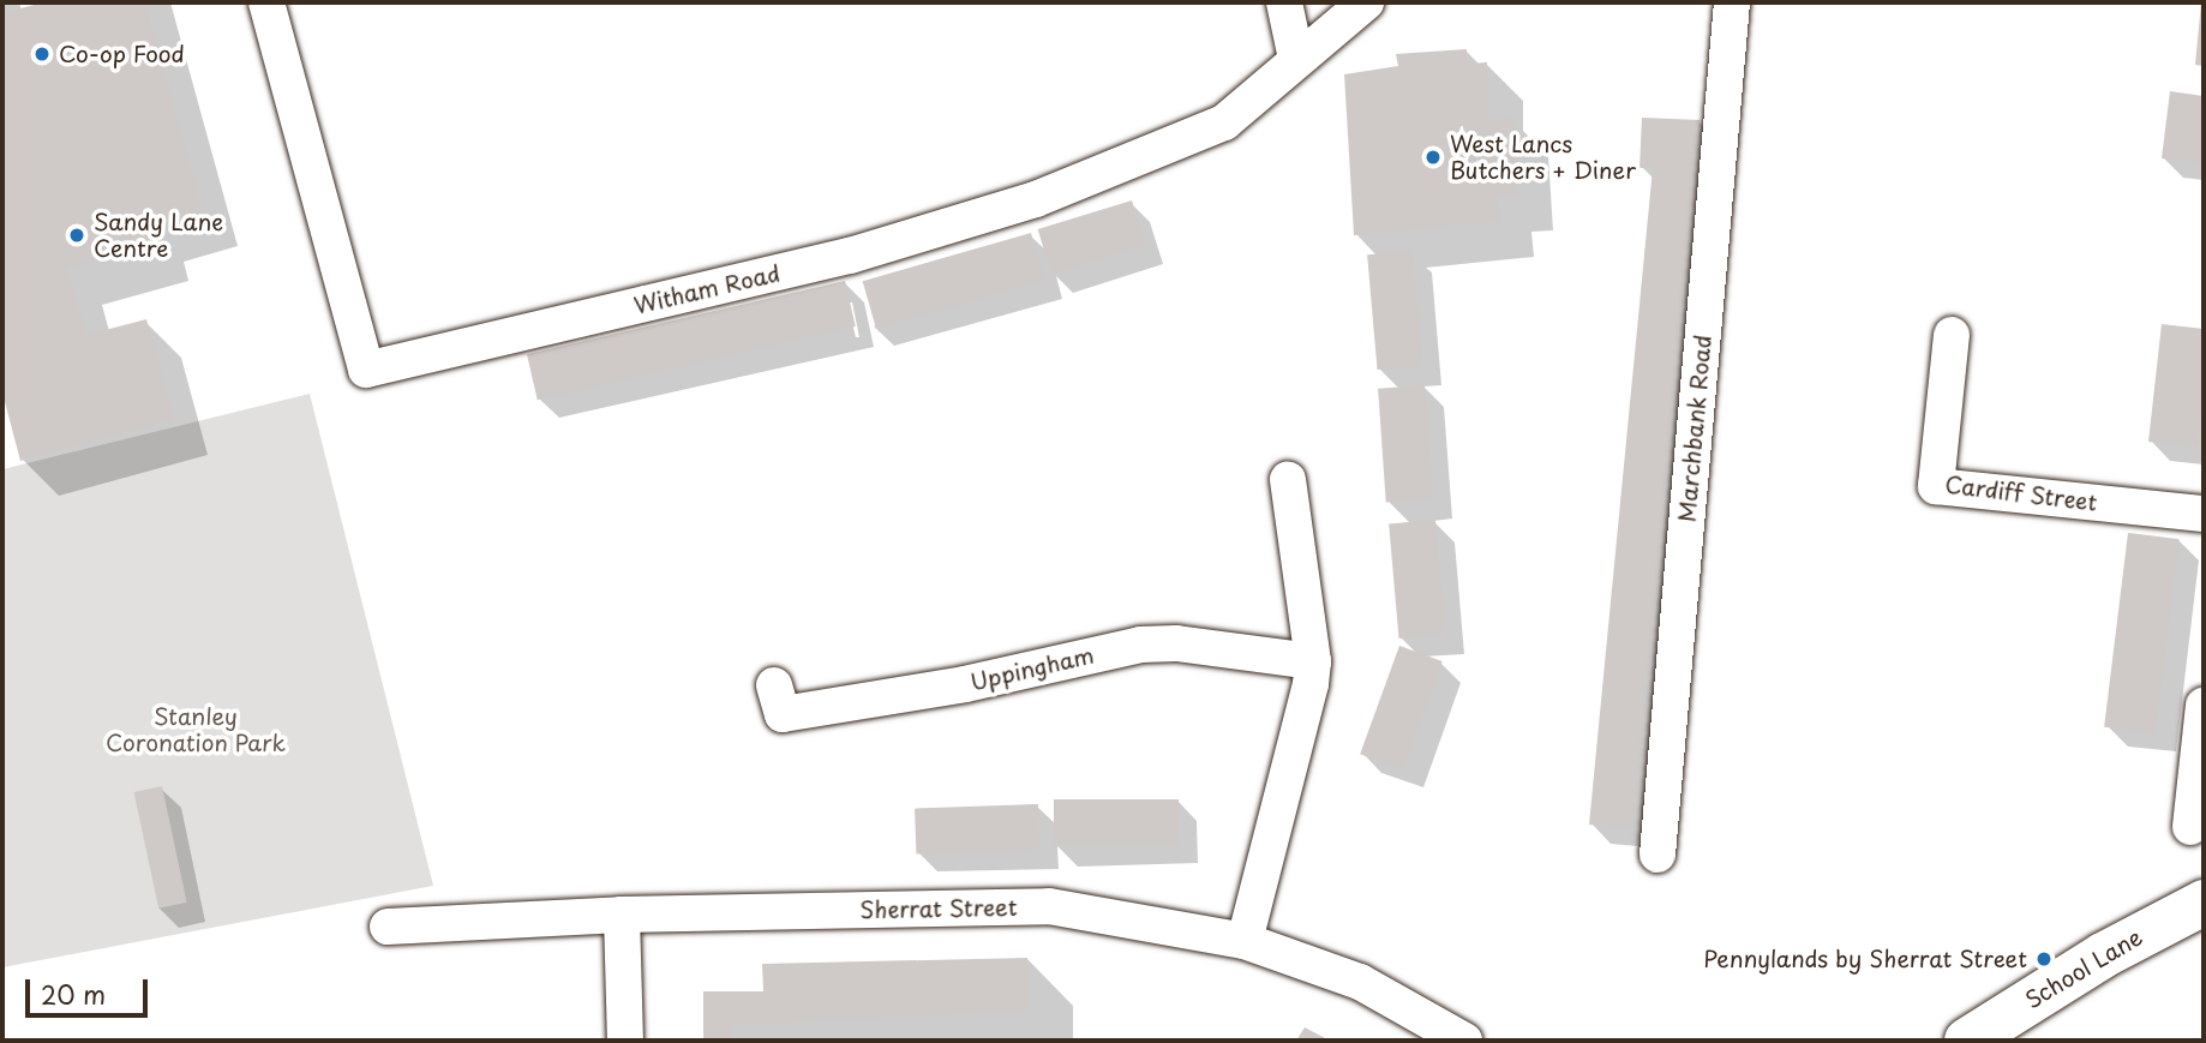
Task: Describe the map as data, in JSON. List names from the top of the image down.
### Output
{
  "streets": {
    "street": [
      "Witham Road",
      "Marchbank Road",
      "Cardiff Street",
      "Uppingham",
      "Sherrat Street",
      "School Lane"
    ]
  },
  "parks": ["Stanley Coronation Park"],
  "places": [
    "Co-op Food",
    "West Lancs Butchers + Diner",
    "Sandy Lane Centre",
    "Pennylands by Sherrat Street"
  ],
  "scale_bar": "20 m"
}
